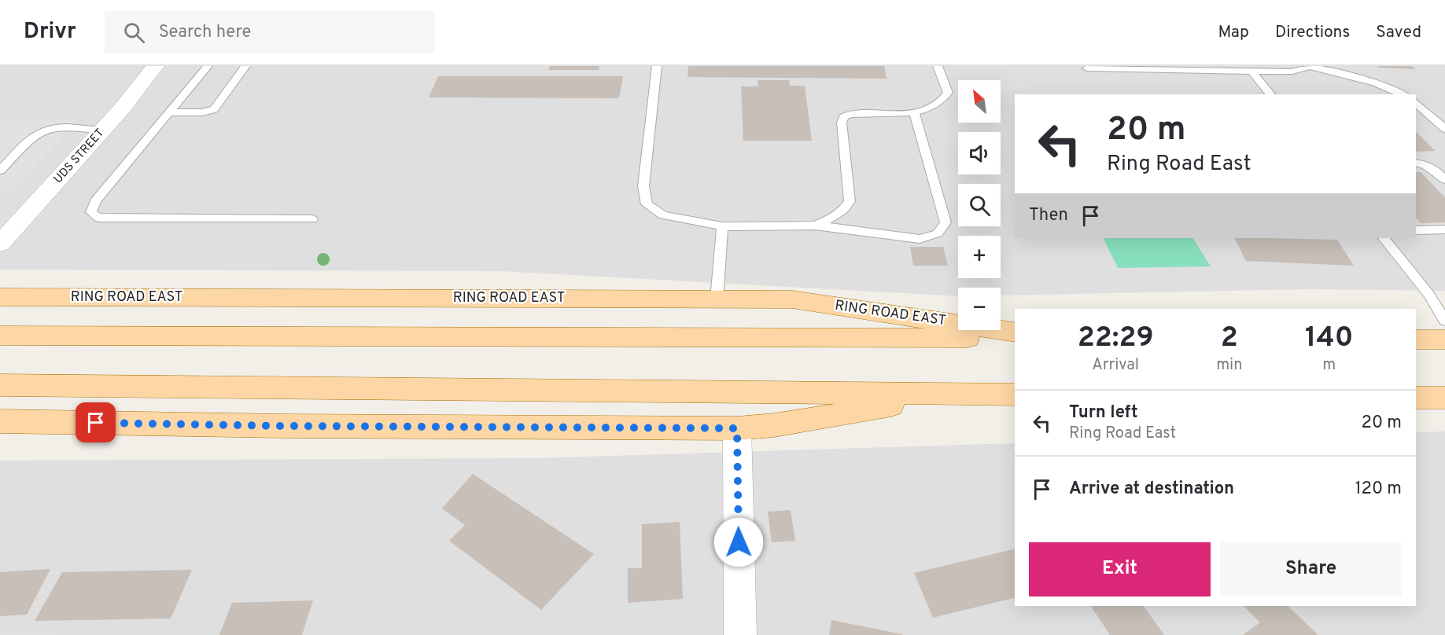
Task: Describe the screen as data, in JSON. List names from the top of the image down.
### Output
{
  "streets": {
    "main road": ["RING ROAD EAST"],
    "street": ["UDS STREET"]
  },
  "north": "top left",
  "page": {
    "header": "Drivr",
    "search": "Search here",
    "nav": ["Map", "Directions", "Saved"],
    "map_buttons": ["+", "−"],
    "turn": ["20 m", "Ring Road East"],
    "then": "Then",
    "eta": [
      "22:29",
      "Arrival",
      "2",
      "min",
      "140",
      "m"
    ],
    "list": [
      {
        "name": "Turn left",
        "note": "Ring Road East",
        "value": "20 m"
      },
      {
        "name": "Arrive at destination",
        "value": "120 m"
      }
    ],
    "buttons": ["Exit", "Share"]
  }
}
